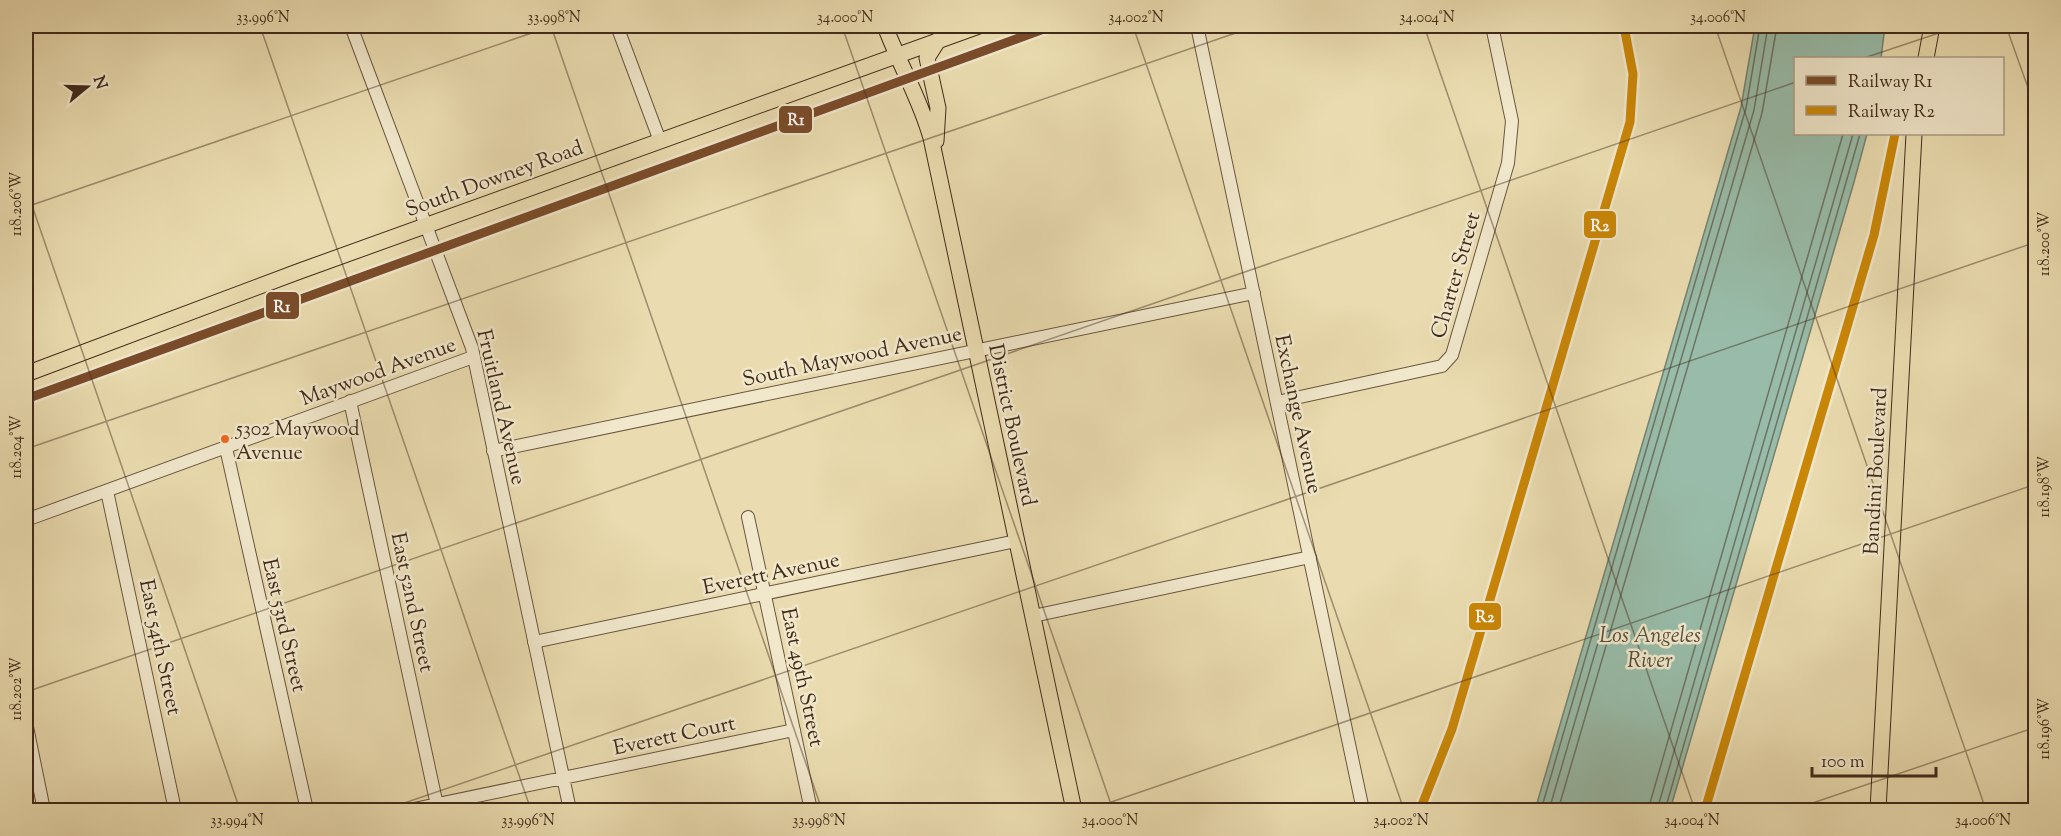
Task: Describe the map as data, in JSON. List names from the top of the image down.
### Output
{
  "streets": {
    "main road": ["South Downey Road", "District Boulevard", "Bandini Boulevard"],
    "street": [
      "Charter Street",
      "South Maywood Avenue",
      "Maywood Avenue",
      "Fruitland Avenue",
      "Exchange Avenue",
      "Everett Avenue",
      "East 52nd Street",
      "East 53rd Street",
      "East 54th Street",
      "East 49th Street",
      "Everett Court"
    ]
  },
  "crossings": [
    ["South Downey Road", "Fruitland Avenue"],
    ["South Downey Road", "District Boulevard"],
    ["Charter Street", "Exchange Avenue"],
    ["South Maywood Avenue", "Fruitland Avenue"],
    ["South Maywood Avenue", "Exchange Avenue"],
    ["South Maywood Avenue", "District Boulevard"],
    ["Maywood Avenue", "Fruitland Avenue"],
    ["Maywood Avenue", "East 52nd Street"],
    ["Maywood Avenue", "East 53rd Street"],
    ["Maywood Avenue", "East 54th Street"],
    ["Fruitland Avenue", "Everett Avenue"],
    ["Fruitland Avenue", "Everett Court"],
    ["District Boulevard", "Everett Avenue"],
    ["Everett Avenue", "East 49th Street"],
    ["East 49th Street", "Everett Court"]
  ],
  "water": ["Los Angeles River"],
  "places": ["5302 Maywood Avenue"],
  "lines": ["rail line R1", "rail line R2"],
  "legend": ["Railway R1", "Railway R2"],
  "scale_bar": "100 m",
  "north": "right",
  "coordinates": [
    "33.996°N",
    "33.998°N",
    "34.000°N",
    "34.002°N",
    "34.004°N",
    "34.006°N",
    "118.206°W",
    "118.200°W",
    "118.204°W",
    "118.198°W",
    "118.202°W",
    "118.196°W",
    "33.994°N"
  ]
}
